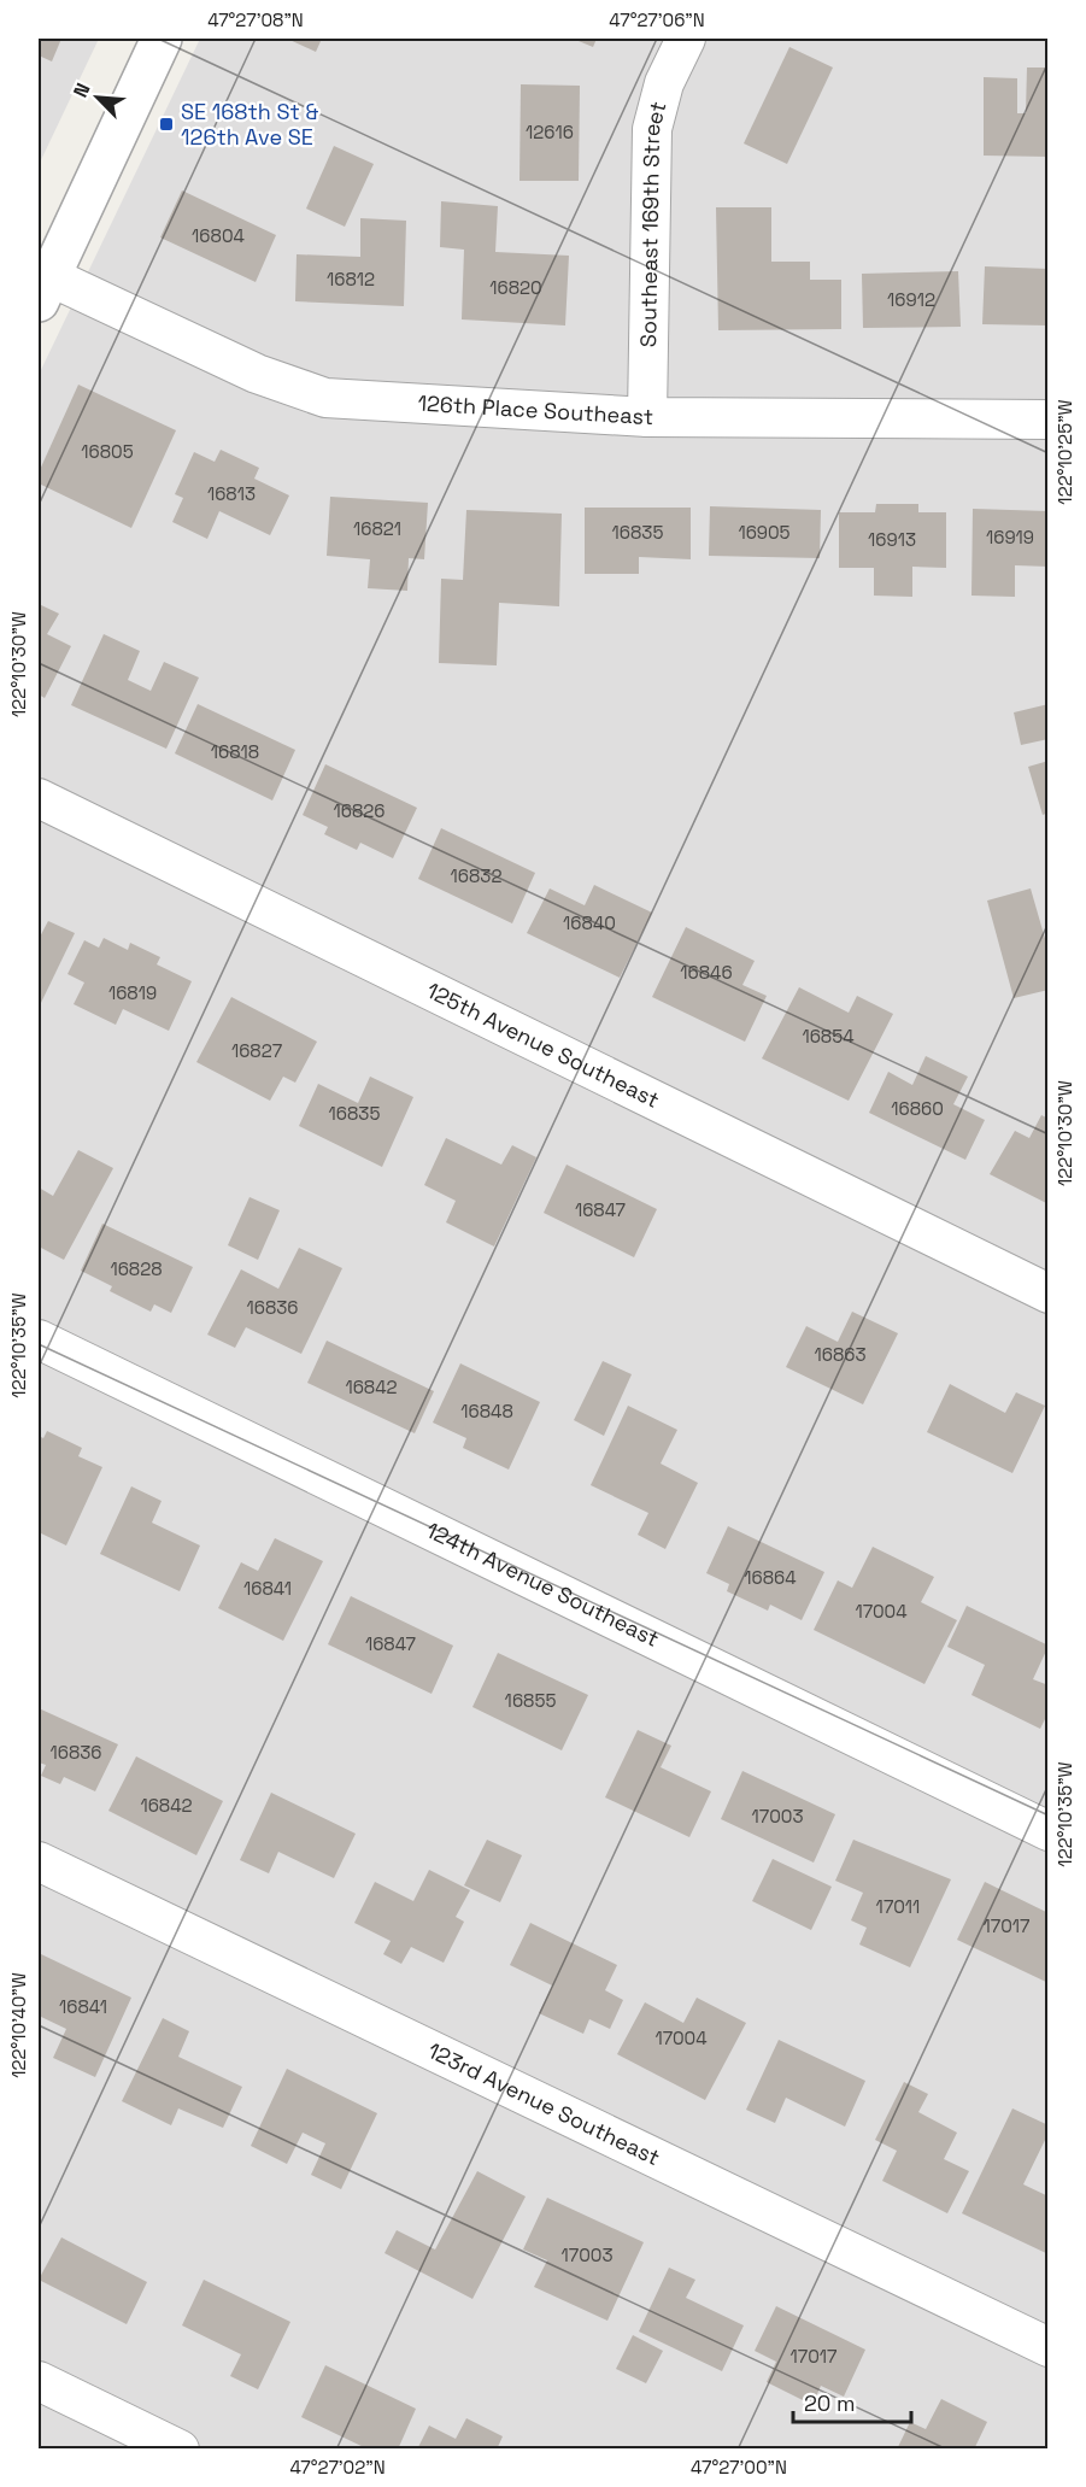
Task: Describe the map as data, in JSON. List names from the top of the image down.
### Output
{
  "streets": {
    "street": [
      "Southeast 169th Street",
      "126th Place Southeast",
      "125th Avenue Southeast",
      "124th Avenue Southeast",
      "123rd Avenue Southeast"
    ]
  },
  "crossings": [
    ["Southeast 169th Street", "126th Place Southeast"]
  ],
  "places": {
    "transit": ["SE 168th St & 126th Ave SE"]
  },
  "house_numbers": [
    "12616",
    "16804",
    "16812",
    "16820",
    "16912",
    "16805",
    "16813",
    "16821",
    "16835",
    "16905",
    "16919",
    "16913",
    "16818",
    "16826",
    "16832",
    "16840",
    "16846",
    "16819",
    "16854",
    "16827",
    "16860",
    "16835",
    "16847",
    "16828",
    "16836",
    "16863",
    "16842",
    "16848",
    "16864",
    "16841",
    "17004",
    "16847",
    "16855",
    "16836",
    "16842",
    "17003",
    "17011",
    "17017",
    "16841",
    "17004",
    "17003",
    "17017"
  ],
  "scale_bar": "20 m",
  "north": "top left",
  "coordinates": [
    "47°27'08\"N",
    "47°27'06\"N",
    "122°10'25\"W",
    "122°10'30\"W",
    "122°10'35\"W",
    "122°10'40\"W",
    "47°27'02\"N",
    "47°27'00\"N"
  ]
}
